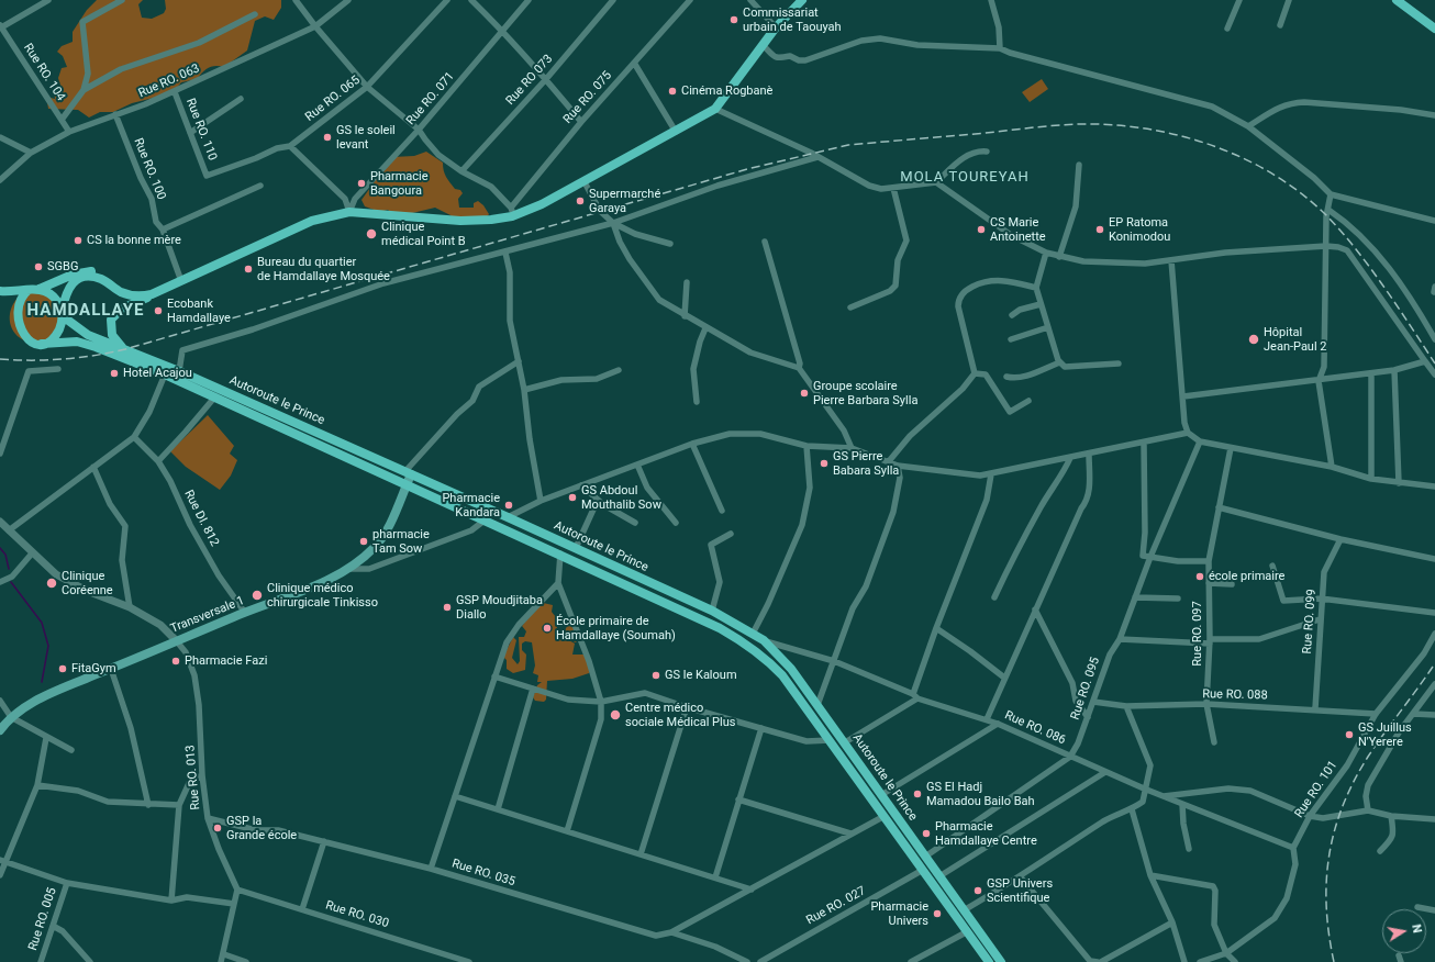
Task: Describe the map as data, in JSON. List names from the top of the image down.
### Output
{
  "streets": {
    "main road": ["Autoroute le Prince", "Transversale 1"],
    "street": [
      "Rue RO. 104",
      "Rue RO 073",
      "Rue RO. 063",
      "Rue RO. 075",
      "Rue RO. 065",
      "Rue RO. 071",
      "Rue RO. 110",
      "Rue RO. 100",
      "Rue DI. 812",
      "Rue RO. 099",
      "Rue RO. 097",
      "Rue RO. 095",
      "Rue RO. 088",
      "Rue RO. 086",
      "Rue RO. 013",
      "Rue RO. 101",
      "Rue RO. 035",
      "Rue RO. 027",
      "Rue RO. 030",
      "Rue RO. 005"
    ]
  },
  "crossings": [
    ["Rue RO. 104", "Rue RO. 063"],
    ["Rue RO. 063", "Rue RO. 110"],
    ["Rue RO. 063", "Rue RO. 100"],
    ["Rue RO. 065", "Rue RO. 110"],
    ["Autoroute le Prince", "Transversale 1"],
    ["Autoroute le Prince", "Rue RO. 086"],
    ["Autoroute le Prince", "Rue RO. 027"],
    ["Rue DI. 812", "Transversale 1"],
    ["Transversale 1", "Rue RO. 013"],
    ["Rue RO. 099", "Rue RO. 088"],
    ["Rue RO. 097", "Rue RO. 088"],
    ["Rue RO. 095", "Rue RO. 088"],
    ["Rue RO. 095", "Rue RO. 086"],
    ["Rue RO. 088", "Rue RO. 101"],
    ["Rue RO. 086", "Rue RO. 101"],
    ["Rue RO. 013", "Rue RO. 035"],
    ["Rue RO. 013", "Rue RO. 030"]
  ],
  "districts": ["MOLA TOUREYAH", "HAMDALLAYE"],
  "places": [
    "Commissariat urbain de Taouyah",
    "Cinéma Rogbanè",
    "GS le soleil levant",
    "Pharmacie Bangoura",
    "Supermarché Garaya",
    "CS Marie Antoinette",
    "EP Ratoma Konimodou",
    "Clinique médical Point B",
    "CS la bonne mère",
    "SGBG",
    "Bureau du quartier de Hamdallaye Mosquée",
    "Ecobank Hamdallaye",
    "Hôpital Jean-Paul 2",
    "Hotel Acajou",
    "Groupe scolaire Pierre Barbara Sylla",
    "GS Pierre Babara Sylla",
    "GS Abdoul Mouthalib Sow",
    "Pharmacie Kandara",
    "pharmacie Tam Sow",
    "école primaire",
    "Clinique Coréenne",
    "Clinique médico chirurgicale Tinkisso",
    "GSP Moudjitaba Diallo",
    "École primaire de Hamdallaye (Soumah)",
    "Pharmacie Fazi",
    "FitaGym",
    "GS le Kaloum",
    "Centre médico sociale Médical Plus",
    "GS Juillus N'Yerere",
    "GS El Hadj Mamadou Bailo Bah",
    "GSP la Grande école",
    "Pharmacie Hamdallaye Centre",
    "GSP Univers Scientifique",
    "Pharmacie Univers"
  ],
  "north": "right"
}
